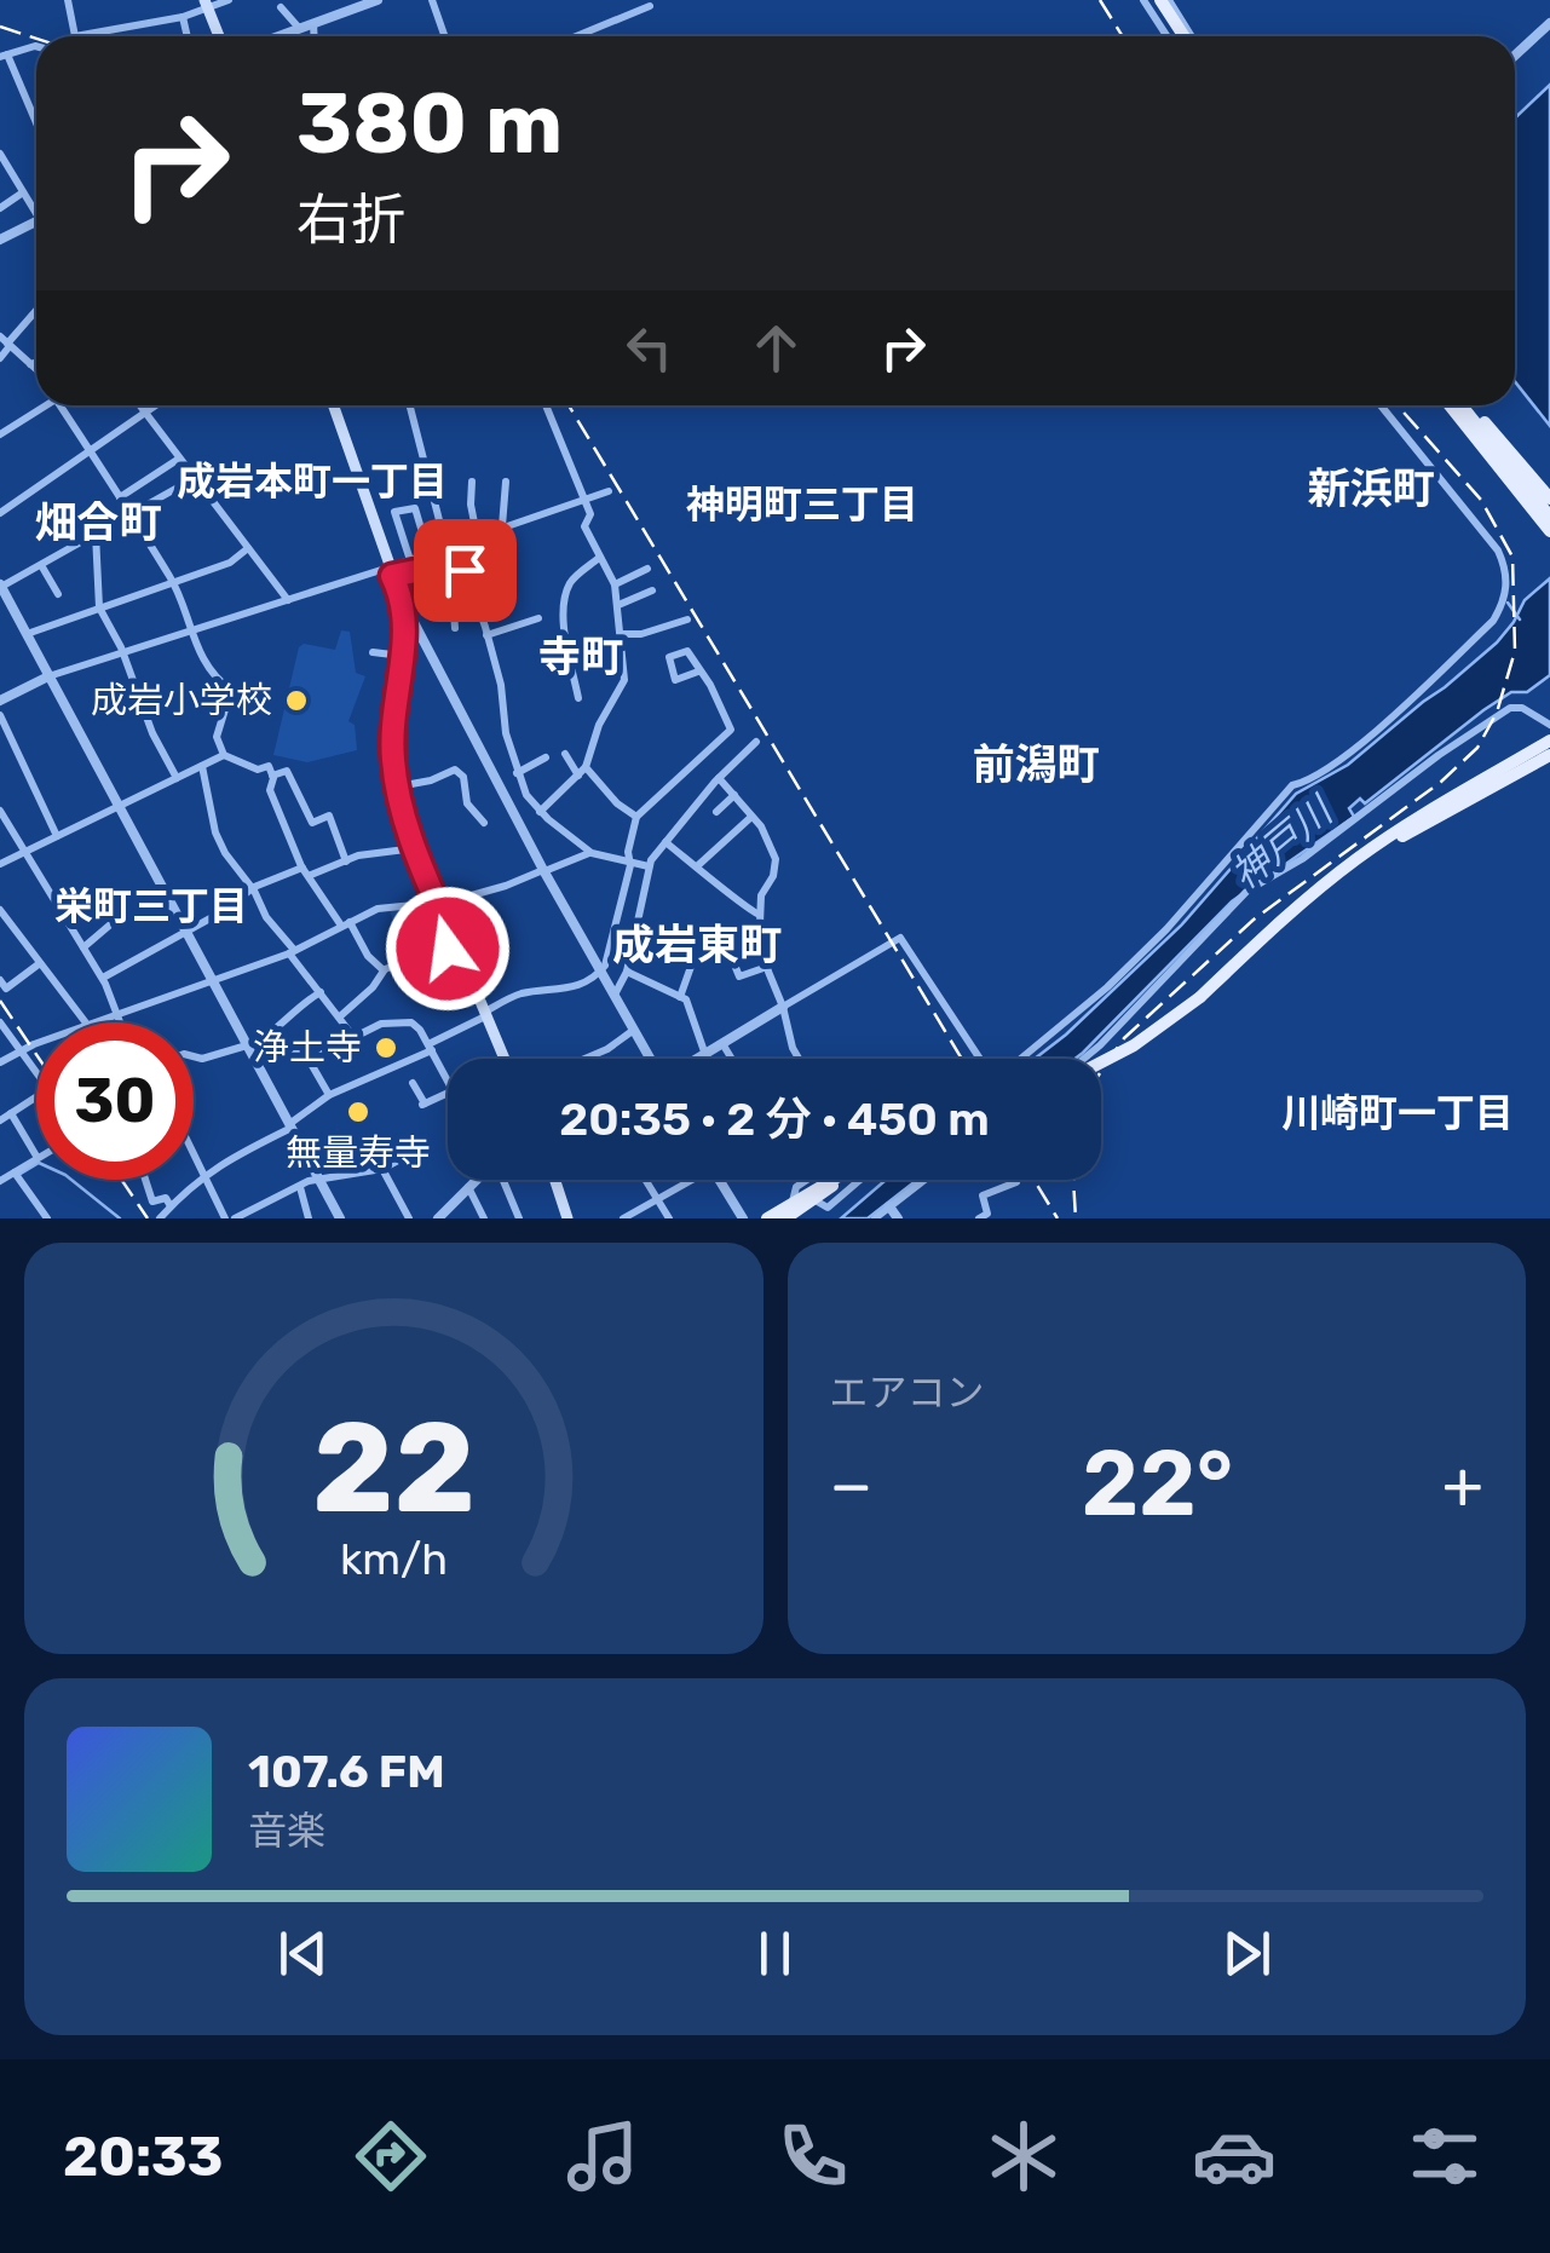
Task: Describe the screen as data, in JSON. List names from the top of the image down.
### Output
{
  "districts": [
    "成岩本町一丁目",
    "新浜町",
    "神明町三丁目",
    "畑合町",
    "寺町",
    "前潟町",
    "栄町三丁目",
    "成岩東町",
    "川崎町一丁目"
  ],
  "water": ["神戸川"],
  "places": ["成岩小学校", "浄土寺", "無量寿寺"],
  "page": {
    "turn": ["380 m", "右折"],
    "limit": "30",
    "trip": "20:35 · 2 分 · 450 m",
    "tile": "エアコン",
    "heat": ["−", "22°", "+"],
    "song": ["107.6 FM", "音楽"],
    "tabs": "20:33",
    "gauge": ["22", "km/h"]
  }
}
